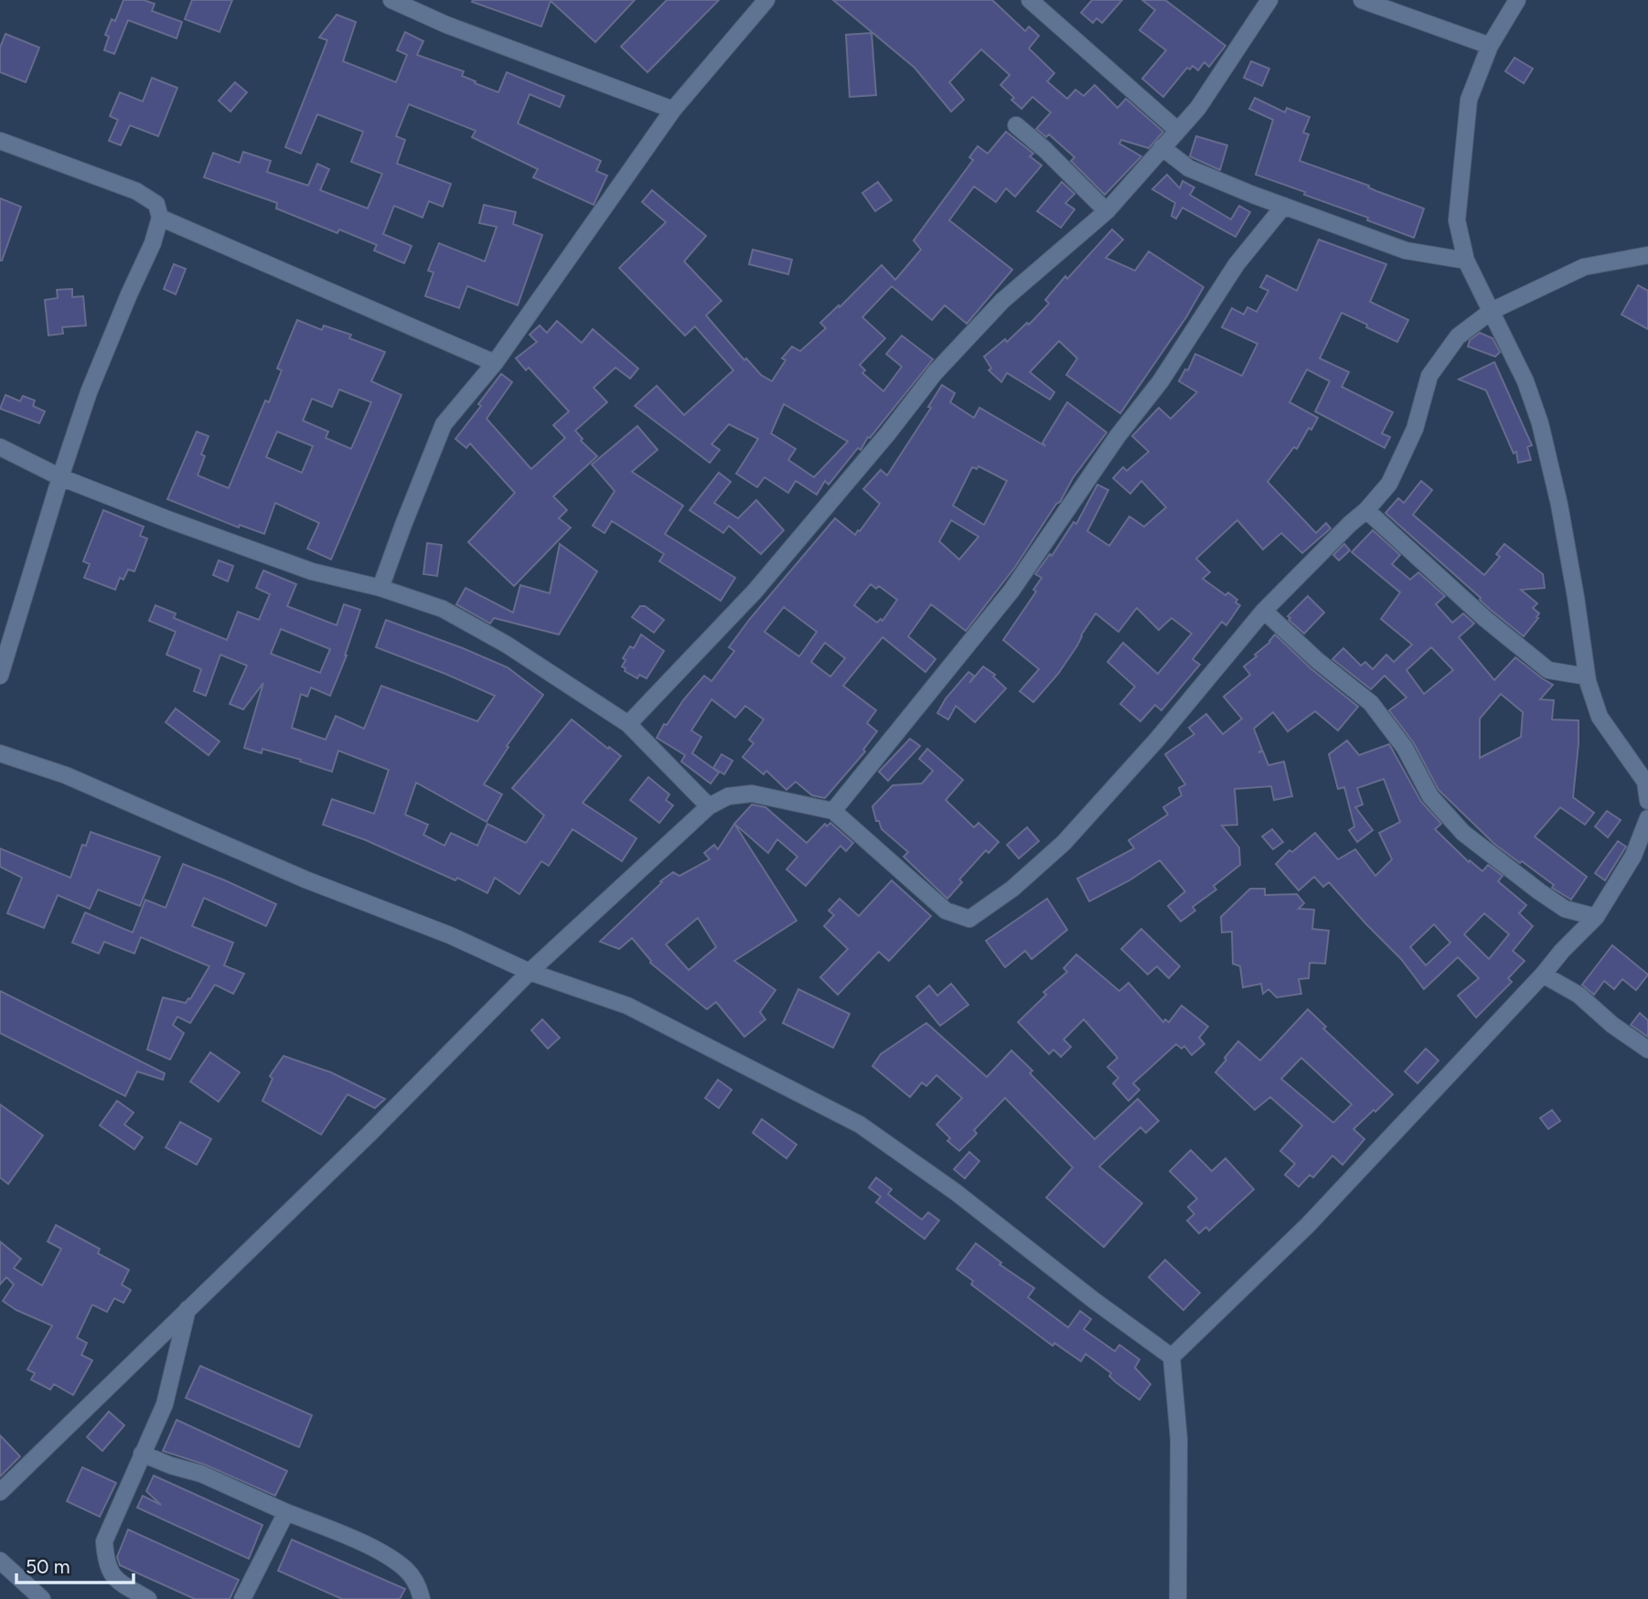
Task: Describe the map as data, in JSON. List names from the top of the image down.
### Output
{
  "scale_bar": "50 m"
}
